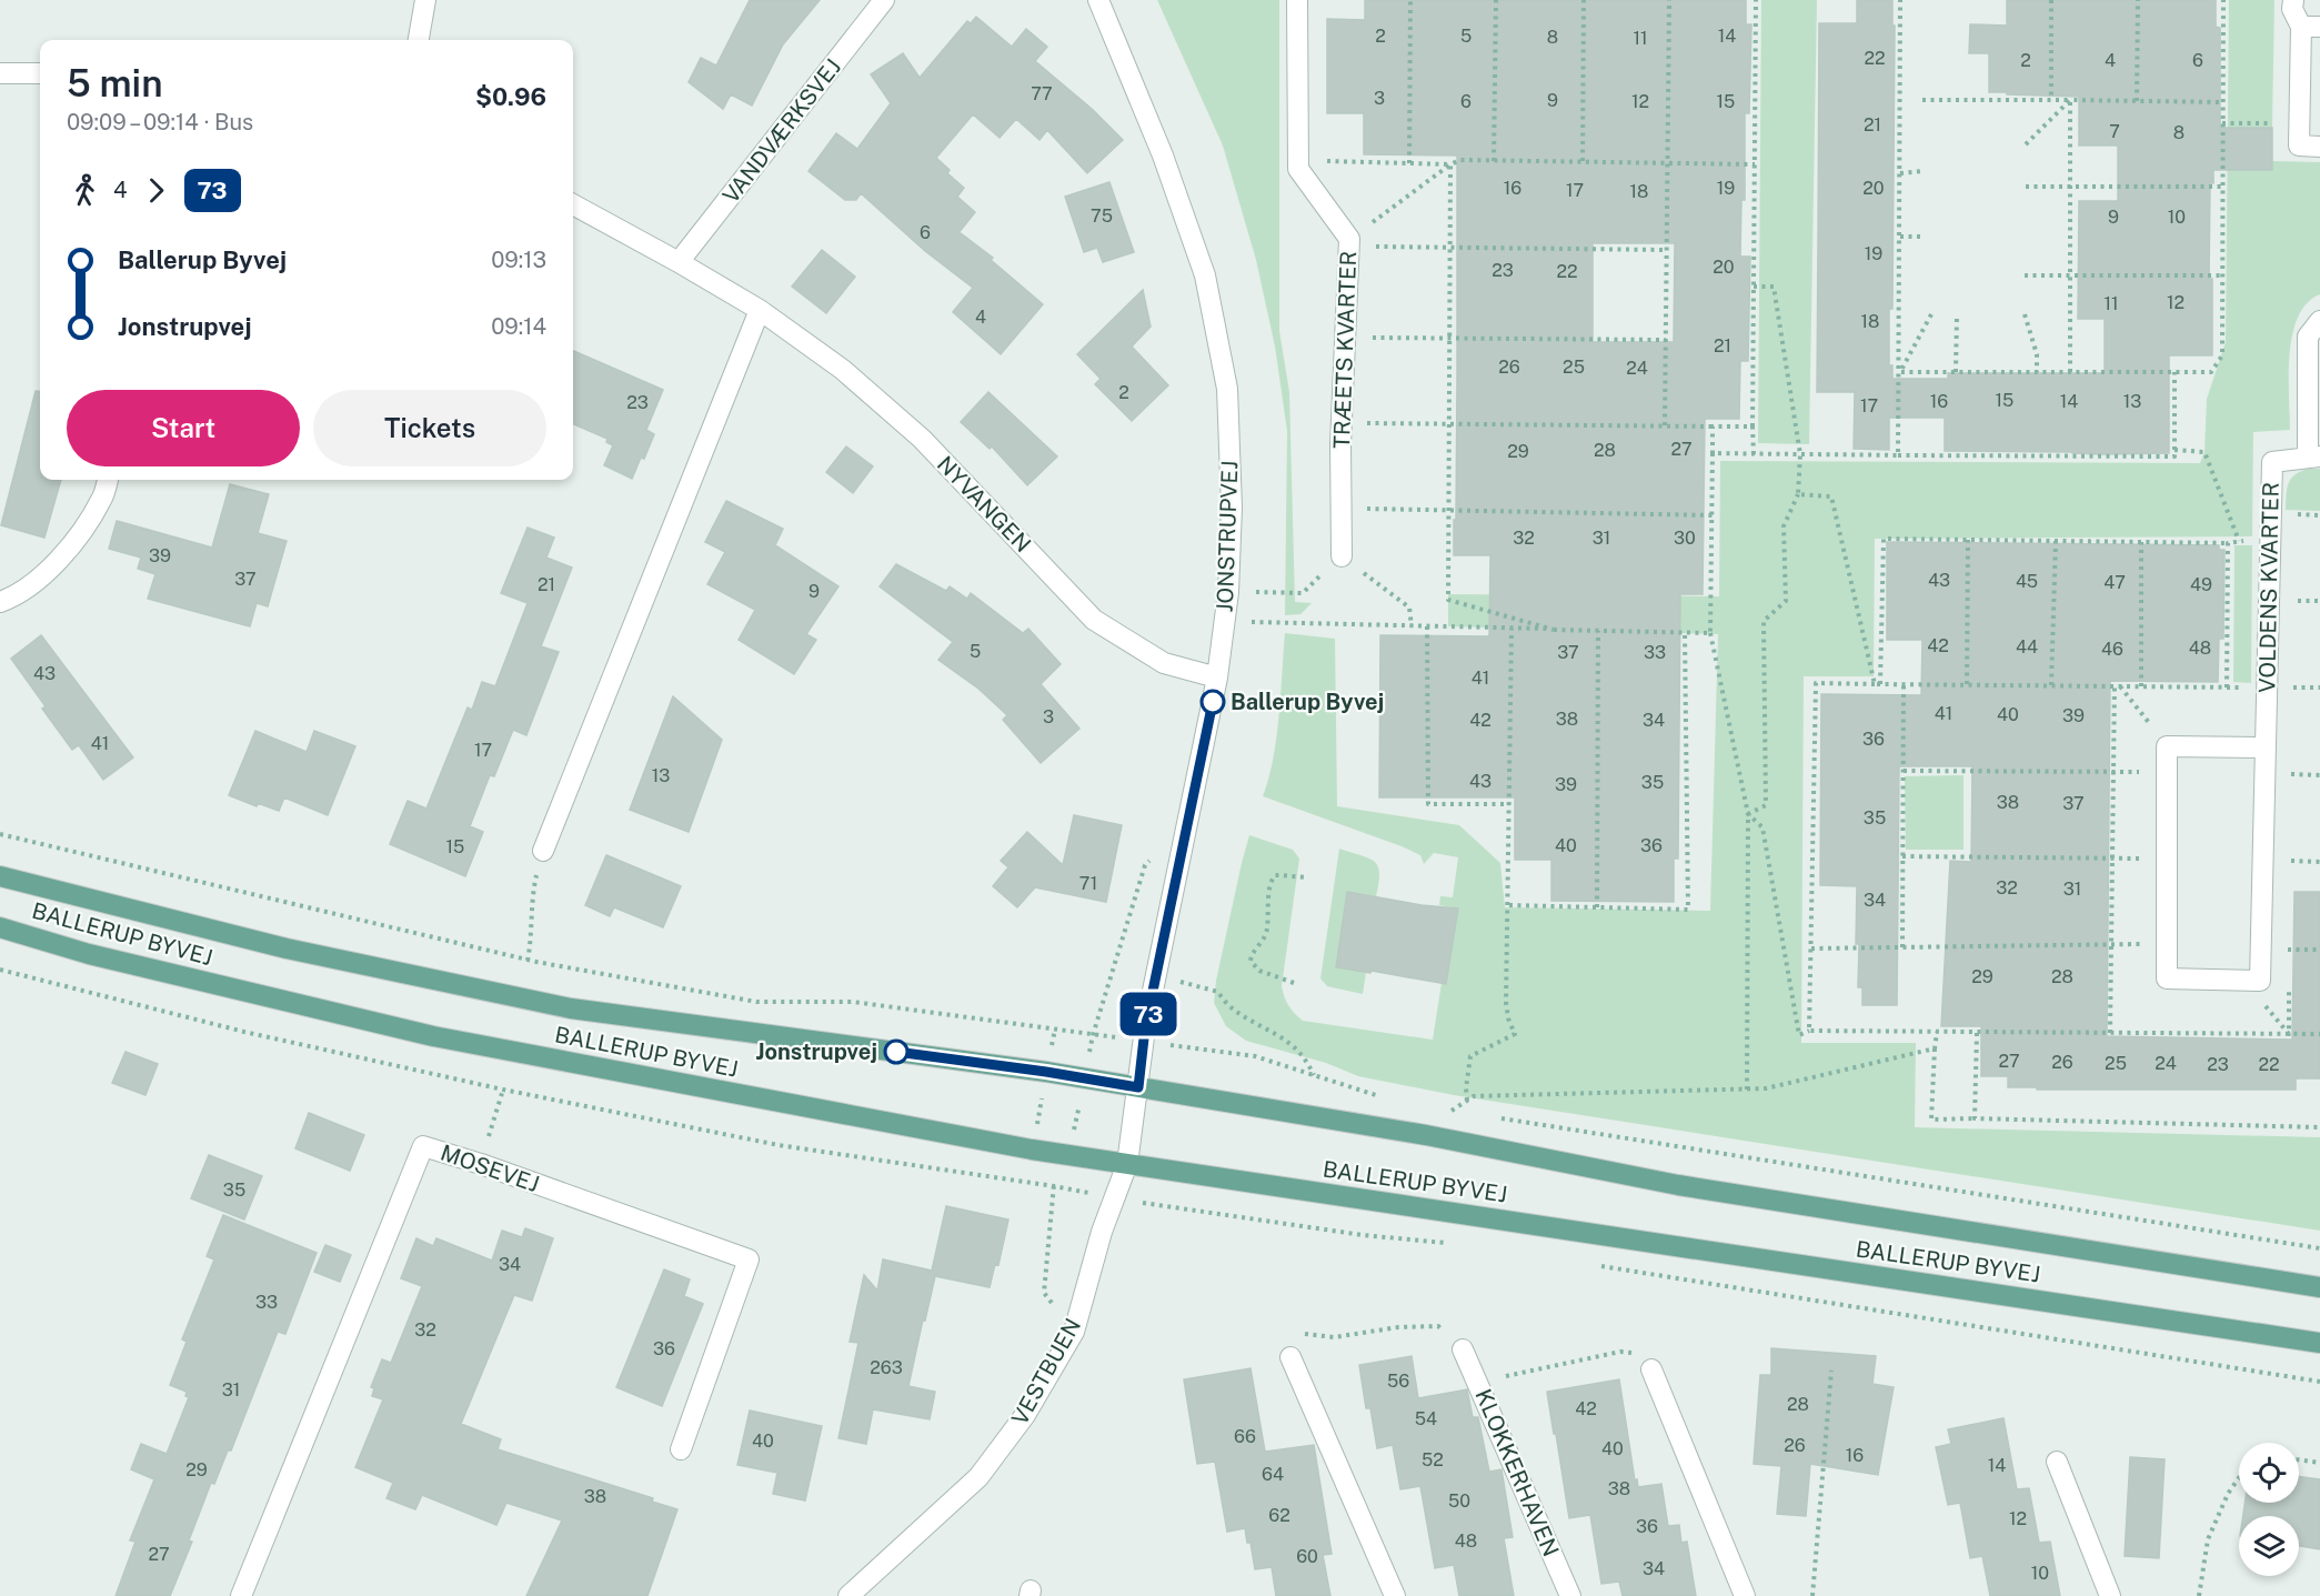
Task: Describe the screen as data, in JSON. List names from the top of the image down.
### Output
{
  "streets": {
    "main road": ["BALLERUP BYVEJ"],
    "street": [
      "VANDVÆRKSVEJ",
      "TRÆETS KVARTER",
      "NYVANGEN",
      "JONSTRUPVEJ",
      "VOLDENS KVARTER",
      "MOSEVEJ",
      "VESTBUEN",
      "KLOKKERHAVEN"
    ]
  },
  "crossings": [
    ["VANDVÆRKSVEJ", "NYVANGEN"],
    ["NYVANGEN", "JONSTRUPVEJ"],
    ["JONSTRUPVEJ", "BALLERUP BYVEJ"],
    ["JONSTRUPVEJ", "VESTBUEN"],
    ["BALLERUP BYVEJ", "VESTBUEN"]
  ],
  "places": ["Ballerup Byvej", "Jonstrupvej"],
  "lines": ["bus line 73"],
  "house_numbers": [
    "2",
    "5",
    "14",
    "8",
    "11",
    "22",
    "2",
    "4",
    "6",
    "77",
    "3",
    "9",
    "6",
    "12",
    "15",
    "21",
    "7",
    "8",
    "16",
    "19",
    "20",
    "17",
    "18",
    "75",
    "9",
    "10",
    "6",
    "19",
    "20",
    "23",
    "22",
    "12",
    "11",
    "4",
    "18",
    "21",
    "26",
    "25",
    "24",
    "2",
    "15",
    "16",
    "14",
    "13",
    "23",
    "17",
    "27",
    "28",
    "29",
    "32",
    "31",
    "30",
    "39",
    "37",
    "43",
    "45",
    "47",
    "21",
    "49",
    "9",
    "42",
    "44",
    "48",
    "46",
    "5",
    "37",
    "33",
    "43",
    "41",
    "41",
    "40",
    "39",
    "3",
    "38",
    "42",
    "34",
    "36",
    "41",
    "17",
    "13",
    "43",
    "35",
    "39",
    "38",
    "37",
    "35",
    "40",
    "36",
    "15",
    "71",
    "32",
    "31",
    "34",
    "29",
    "28",
    "27",
    "26",
    "25",
    "24",
    "23",
    "22",
    "35",
    "34",
    "33",
    "32",
    "36",
    "263",
    "56",
    "31",
    "28",
    "42",
    "54",
    "66",
    "40",
    "26",
    "40",
    "16",
    "52",
    "14",
    "29",
    "64",
    "38",
    "38",
    "50",
    "62",
    "12",
    "36",
    "48",
    "27",
    "60",
    "34",
    "10"
  ],
  "page": {
    "on_map": "73",
    "heading": ["5 min", "09:09 – 09:14 · Bus", "$0.96"],
    "legs": ["4", "73"],
    "list": [
      {
        "name": "Ballerup Byvej",
        "value": "09:13"
      },
      {
        "name": "Jonstrupvej",
        "value": "09:14"
      }
    ],
    "buttons": ["Start", "Tickets"]
  }
}
